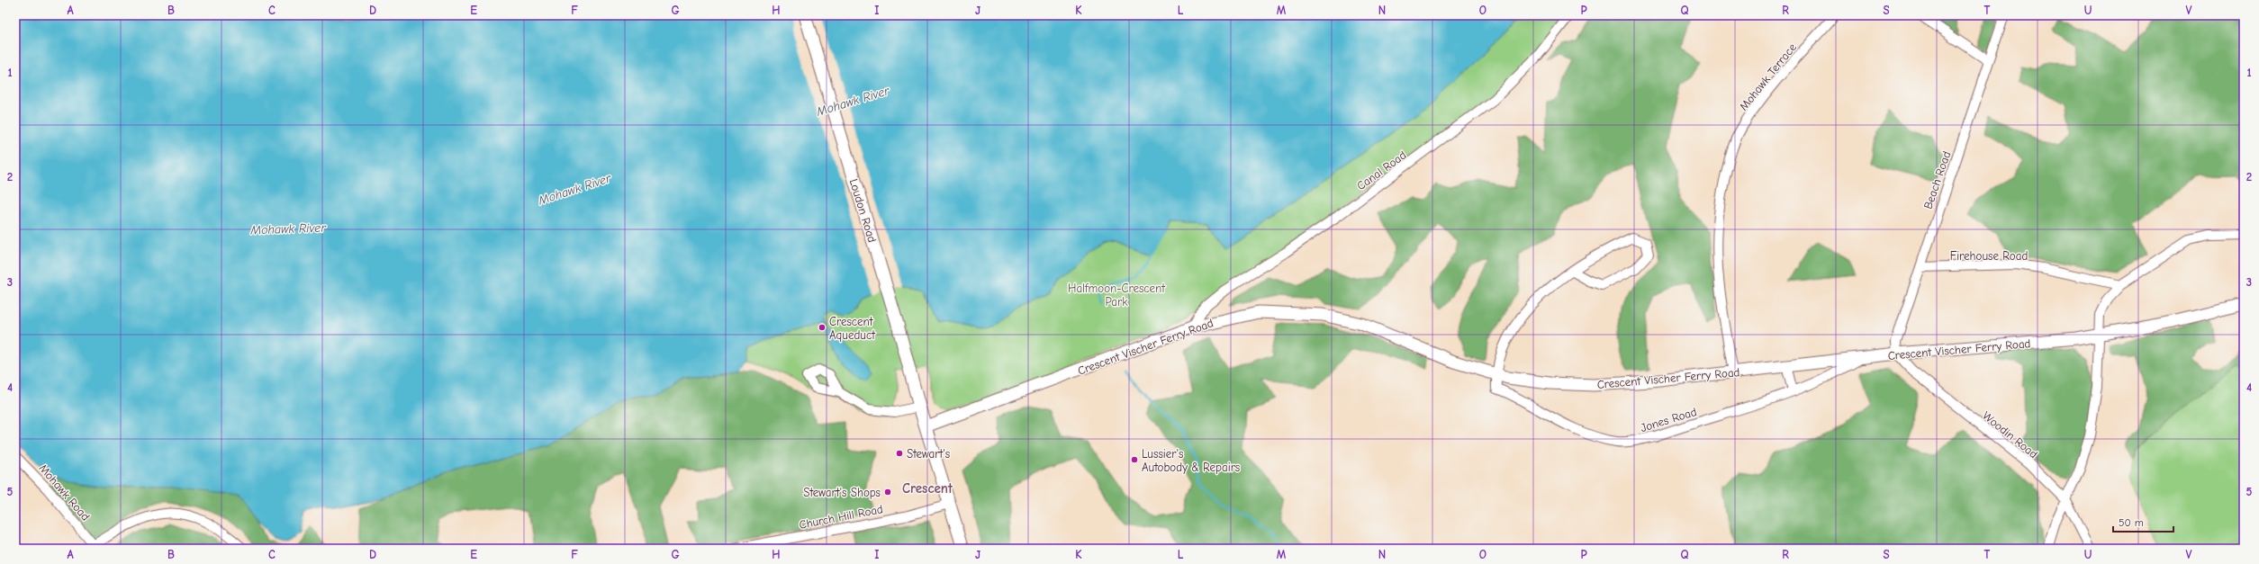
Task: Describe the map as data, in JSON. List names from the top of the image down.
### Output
{
  "streets": {
    "main road": ["Loudon Road", "Crescent Vischer Ferry Road"],
    "street": [
      "Mohawk Terrace",
      "Canal Road",
      "Beach Road",
      "Firehouse Road",
      "Jones Road",
      "Woodin Road",
      "Mohawk Road",
      "Church Hill Road"
    ]
  },
  "crossings": [
    ["Mohawk Terrace", "Crescent Vischer Ferry Road"],
    ["Canal Road", "Crescent Vischer Ferry Road"],
    ["Beach Road", "Firehouse Road"],
    ["Beach Road", "Crescent Vischer Ferry Road"],
    ["Beach Road", "Woodin Road"],
    ["Loudon Road", "Crescent Vischer Ferry Road"],
    ["Loudon Road", "Church Hill Road"],
    ["Crescent Vischer Ferry Road", "Jones Road"],
    ["Crescent Vischer Ferry Road", "Woodin Road"]
  ],
  "districts": ["Crescent"],
  "water": ["Mohawk River"],
  "parks": ["Halfmoon-Crescent Park"],
  "places": [
    "Crescent Aqueduct",
    "Stewart's",
    "Lussier's Autobody & Repairs",
    "Stewart's Shops"
  ],
  "scale_bar": "50 m",
  "grid": {
    "columns": [
      "A",
      "B",
      "C",
      "D",
      "E",
      "F",
      "G",
      "H",
      "I",
      "J",
      "K",
      "L",
      "M",
      "N",
      "O",
      "P",
      "Q",
      "R",
      "S",
      "T",
      "U",
      "V"
    ],
    "rows": [
      "1",
      "2",
      "3",
      "4",
      "5"
    ]
  }
}
